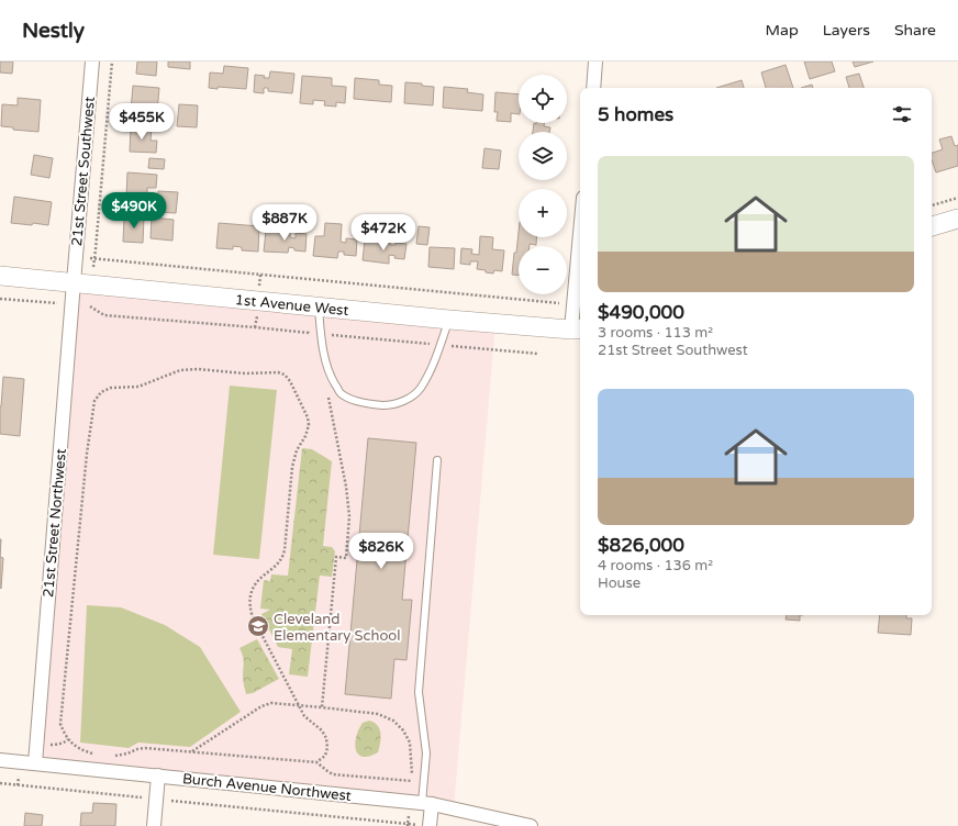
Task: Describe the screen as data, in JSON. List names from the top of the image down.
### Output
{
  "streets": {
    "street": [
      "21st Street Southwest",
      "1st Avenue West",
      "21st Street Northwest",
      "Burch Avenue Northwest"
    ]
  },
  "crossings": [
    ["21st Street Southwest", "1st Avenue West"],
    ["21st Street Southwest", "21st Street Northwest"],
    ["1st Avenue West", "21st Street Northwest"],
    ["21st Street Northwest", "Burch Avenue Northwest"]
  ],
  "places": {
    "school or university": ["Cleveland Elementary School"]
  },
  "page": {
    "header": "Nestly",
    "nav": ["Map", "Layers", "Share"],
    "map_buttons": ["+", "−"],
    "heading": "5 homes",
    "price": [
      "$455K",
      "$490K",
      "$887K",
      "$472K",
      "$826K"
    ],
    "list": [
      {
        "name": "$490,000",
        "note": "3 rooms · 113 m² · 21st Street Southwest"
      },
      {
        "name": "$826,000",
        "note": "4 rooms · 136 m² · House"
      }
    ]
  }
}
